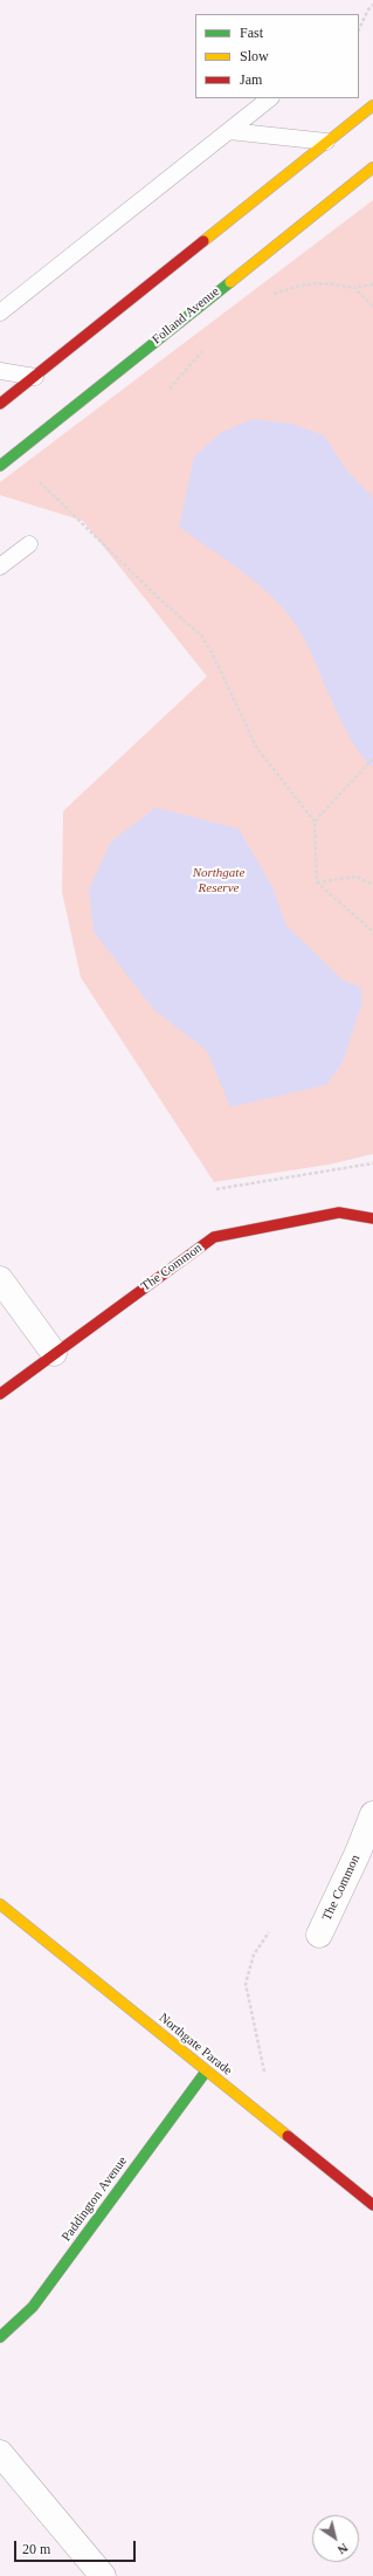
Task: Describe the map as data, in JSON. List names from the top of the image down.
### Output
{
  "streets": {
    "street": [
      "Folland Avenue",
      "The Common",
      "Northgate Parade",
      "Paddington Avenue"
    ]
  },
  "crossings": [
    ["Northgate Parade", "Paddington Avenue"]
  ],
  "parks": ["Northgate Reserve"],
  "legend": ["Fast", "Slow", "Jam"],
  "scale_bar": "20 m",
  "north": "bottom right"
}
